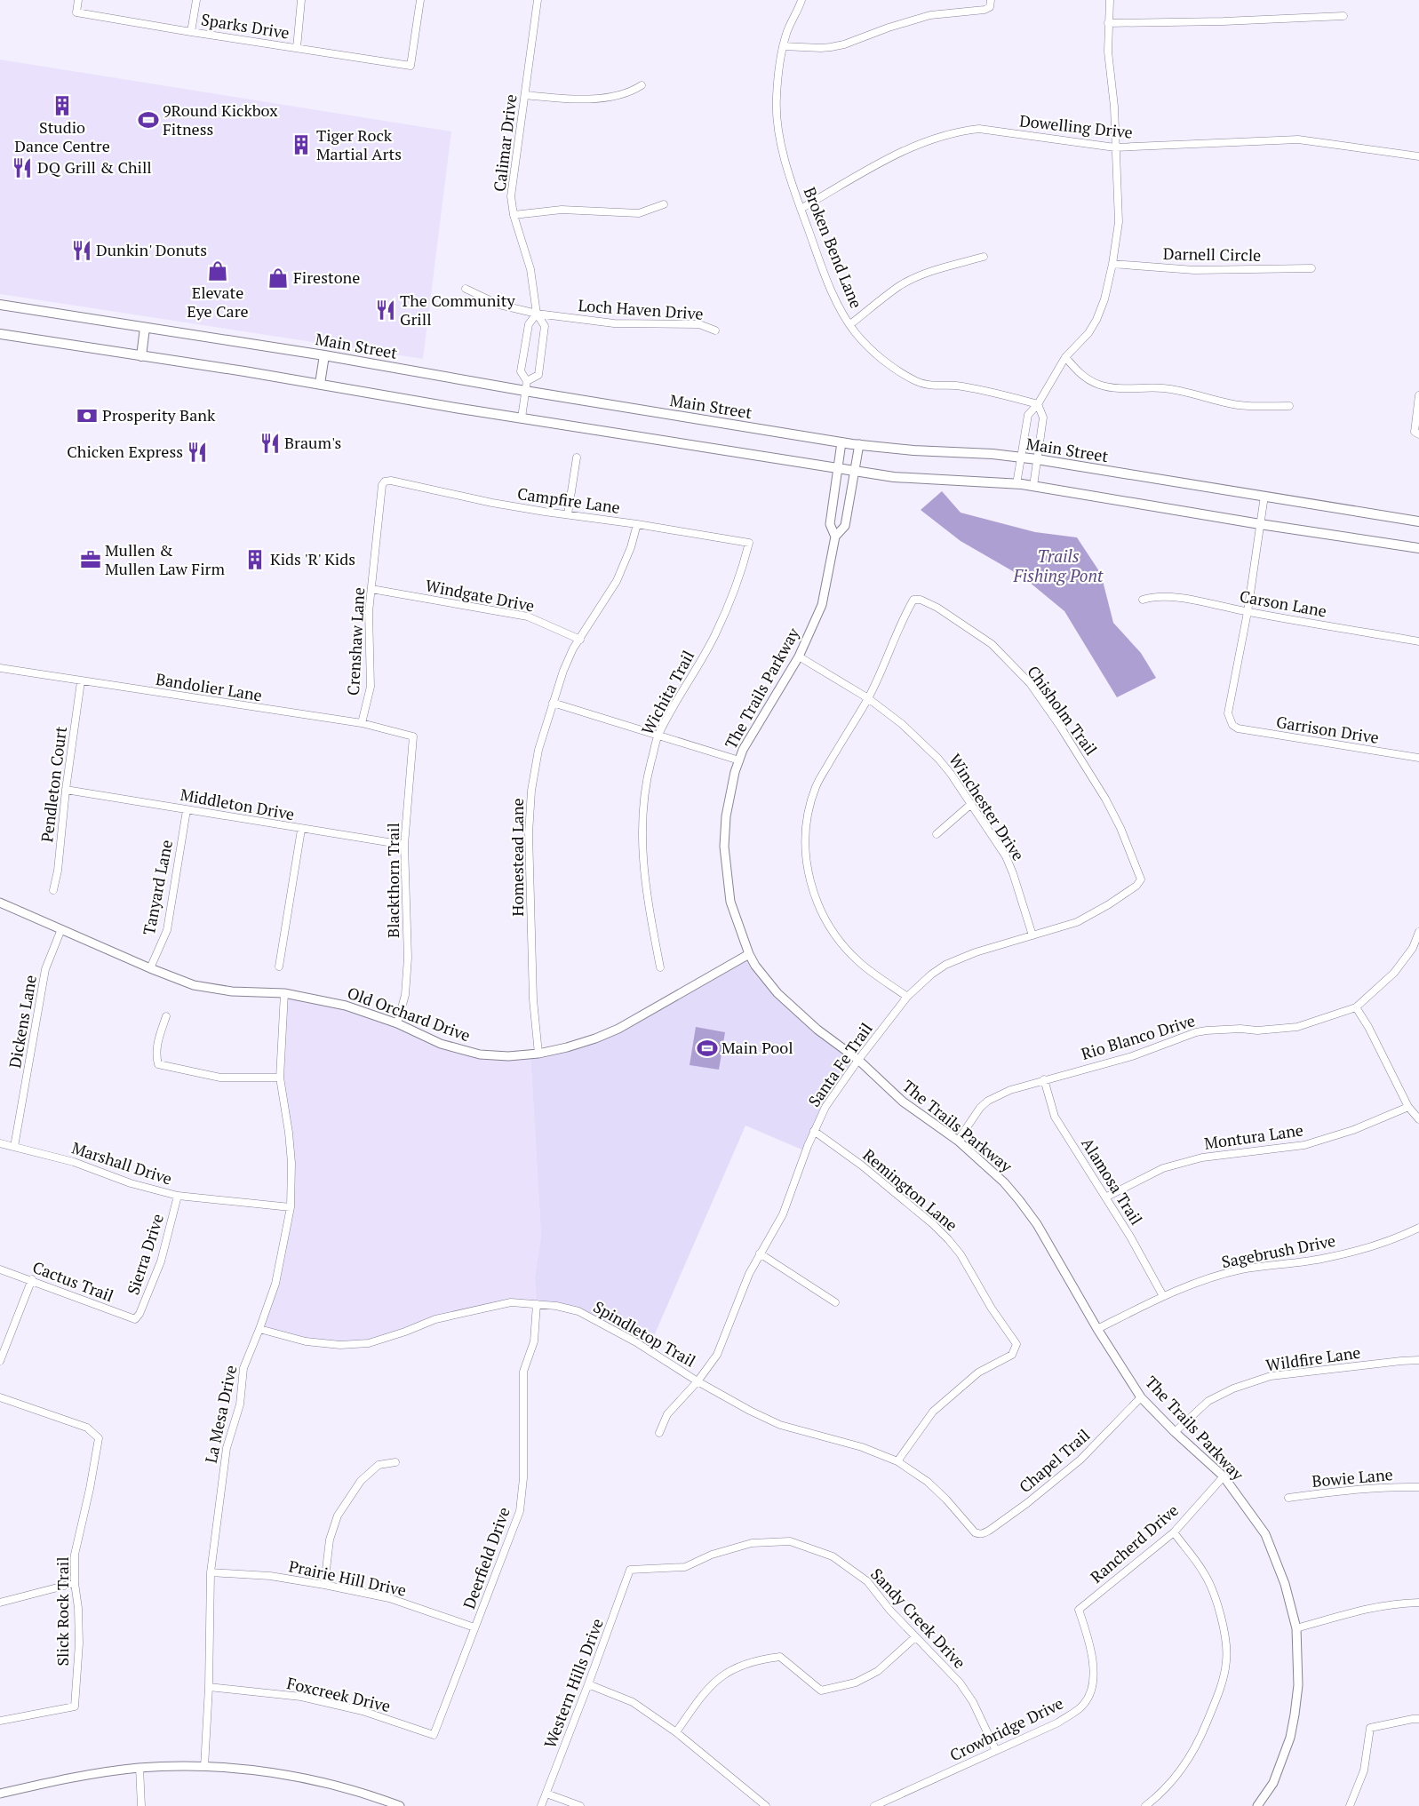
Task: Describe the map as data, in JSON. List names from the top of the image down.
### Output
{
  "streets": {
    "main road": ["Main Street"],
    "street": [
      "Sparks Drive",
      "Dowelling Drive",
      "Calimar Drive",
      "Broken Bend Lane",
      "Darnell Circle",
      "Loch Haven Drive",
      "Campfire Lane",
      "Windgate Drive",
      "Carson Lane",
      "Crenshaw Lane",
      "Bandolier Lane",
      "The Trails Parkway",
      "Wichita Trail",
      "Chisholm Trail",
      "Garrison Drive",
      "Pendleton Court",
      "Middleton Drive",
      "Winchester Drive",
      "Homestead Lane",
      "Blackthorn Trail",
      "Tanyard Lane",
      "Old Orchard Drive",
      "Dickens Lane",
      "Rio Blanco Drive",
      "Santa Fe Trail",
      "Montura Lane",
      "Marshall Drive",
      "Alamosa Trail",
      "Remington Lane",
      "Sagebrush Drive",
      "Sierra Drive",
      "Cactus Trail",
      "Spindletop Trail",
      "Wildfire Lane",
      "La Mesa Drive",
      "Chapel Trail",
      "Bowie Lane",
      "Rancherd Drive",
      "Deerfield Drive",
      "Prairie Hill Drive",
      "Slick Rock Trail",
      "Sandy Creek Drive",
      "Western Hills Drive",
      "Foxcreek Drive",
      "Crowbridge Drive"
    ]
  },
  "crossings": [
    ["Dowelling Drive", "Broken Bend Lane"],
    ["Calimar Drive", "Loch Haven Drive"],
    ["Calimar Drive", "Main Street"],
    ["Main Street", "The Trails Parkway"],
    ["Campfire Lane", "Crenshaw Lane"],
    ["Campfire Lane", "Wichita Trail"],
    ["Campfire Lane", "Homestead Lane"],
    ["Windgate Drive", "Crenshaw Lane"],
    ["Windgate Drive", "Homestead Lane"],
    ["Carson Lane", "Garrison Drive"],
    ["Crenshaw Lane", "Bandolier Lane"],
    ["Bandolier Lane", "Pendleton Court"],
    ["Bandolier Lane", "Blackthorn Trail"],
    ["The Trails Parkway", "Winchester Drive"],
    ["The Trails Parkway", "Old Orchard Drive"],
    ["The Trails Parkway", "Rio Blanco Drive"],
    ["The Trails Parkway", "Santa Fe Trail"],
    ["The Trails Parkway", "Sagebrush Drive"],
    ["The Trails Parkway", "Wildfire Lane"],
    ["The Trails Parkway", "Chapel Trail"],
    ["The Trails Parkway", "Rancherd Drive"],
    ["Chisholm Trail", "Winchester Drive"],
    ["Chisholm Trail", "Santa Fe Trail"],
    ["Pendleton Court", "Middleton Drive"],
    ["Middleton Drive", "Blackthorn Trail"],
    ["Middleton Drive", "Tanyard Lane"],
    ["Winchester Drive", "Santa Fe Trail"],
    ["Homestead Lane", "Old Orchard Drive"],
    ["Blackthorn Trail", "Old Orchard Drive"],
    ["Tanyard Lane", "Old Orchard Drive"],
    ["Old Orchard Drive", "Dickens Lane"],
    ["Old Orchard Drive", "La Mesa Drive"],
    ["Dickens Lane", "Marshall Drive"],
    ["Rio Blanco Drive", "Alamosa Trail"],
    ["Santa Fe Trail", "Remington Lane"],
    ["Santa Fe Trail", "Spindletop Trail"],
    ["Montura Lane", "Alamosa Trail"],
    ["Marshall Drive", "Sierra Drive"],
    ["Marshall Drive", "La Mesa Drive"],
    ["Alamosa Trail", "Sagebrush Drive"],
    ["Remington Lane", "Spindletop Trail"],
    ["Sierra Drive", "Cactus Trail"],
    ["Spindletop Trail", "La Mesa Drive"],
    ["Spindletop Trail", "Chapel Trail"],
    ["Spindletop Trail", "Deerfield Drive"],
    ["La Mesa Drive", "Prairie Hill Drive"],
    ["La Mesa Drive", "Foxcreek Drive"],
    ["Rancherd Drive", "Crowbridge Drive"],
    ["Deerfield Drive", "Prairie Hill Drive"],
    ["Deerfield Drive", "Foxcreek Drive"],
    ["Sandy Creek Drive", "Western Hills Drive"],
    ["Sandy Creek Drive", "Crowbridge Drive"]
  ],
  "water": ["Trails Fishing Pont"],
  "places": {
    "building": ["Studio Dance Centre", "Tiger Rock Martial Arts", "Kids 'R' Kids"],
    "sports": ["9Round Kickbox Fitness", "Main Pool"],
    "restaurant": [
      "DQ Grill & Chill",
      "Dunkin' Donuts",
      "The Community Grill",
      "Braum's",
      "Chicken Express"
    ],
    "shop": ["Elevate Eye Care", "Firestone"],
    "bank": ["Prosperity Bank"],
    "office": ["Mullen & Mullen Law Firm"]
  }
}
